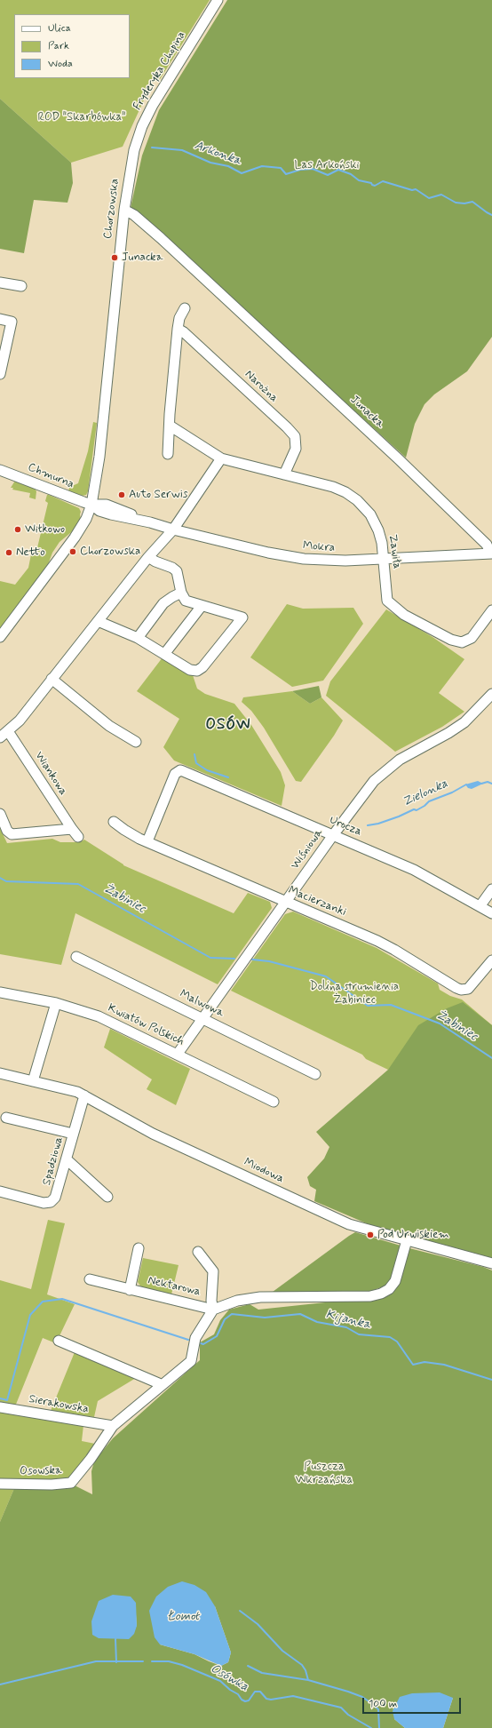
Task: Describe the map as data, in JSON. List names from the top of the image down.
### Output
{
  "streets": {
    "street": [
      "Fryderyka Chopina",
      "Chorzowska",
      "Narożna",
      "Junacka",
      "Chmurna",
      "Mokra",
      "Zawiła",
      "Wiankowa",
      "Urocza",
      "Wiśniowa",
      "Macierzanki",
      "Malwowa",
      "Kwiatów Polskich",
      "Spadziowa",
      "Miodowa",
      "Nektarowa",
      "Sierakowska",
      "Osowska"
    ]
  },
  "crossings": [
    ["Fryderyka Chopina", "Chorzowska"],
    ["Chorzowska", "Junacka"],
    ["Chorzowska", "Chmurna"],
    ["Chorzowska", "Mokra"],
    ["Narożna", "Zawiła"],
    ["Junacka", "Mokra"],
    ["Chmurna", "Mokra"],
    ["Mokra", "Zawiła"],
    ["Urocza", "Wiśniowa"],
    ["Urocza", "Macierzanki"],
    ["Wiśniowa", "Macierzanki"],
    ["Wiśniowa", "Malwowa"],
    ["Wiśniowa", "Kwiatów Polskich"],
    ["Spadziowa", "Miodowa"],
    ["Sierakowska", "Osowska"]
  ],
  "districts": ["OSÓW"],
  "water": [
    "Arkonka",
    "Zielonka",
    "Żabiniec",
    "Kijanka",
    "Łomot",
    "Osówka"
  ],
  "parks": [
    "ROD \"Skarbówka\"",
    "Las Arkoński",
    "Dolina strumienia Żabiniec",
    "Puszcza Wkrzańska"
  ],
  "places": [
    "Junacka",
    "Auto Serwis",
    "Witkowo",
    "Chorzowska",
    "Netto",
    "Pod Urwiskiem"
  ],
  "legend": ["Ulica", "Park", "Woda"],
  "scale_bar": "100 m"
}
